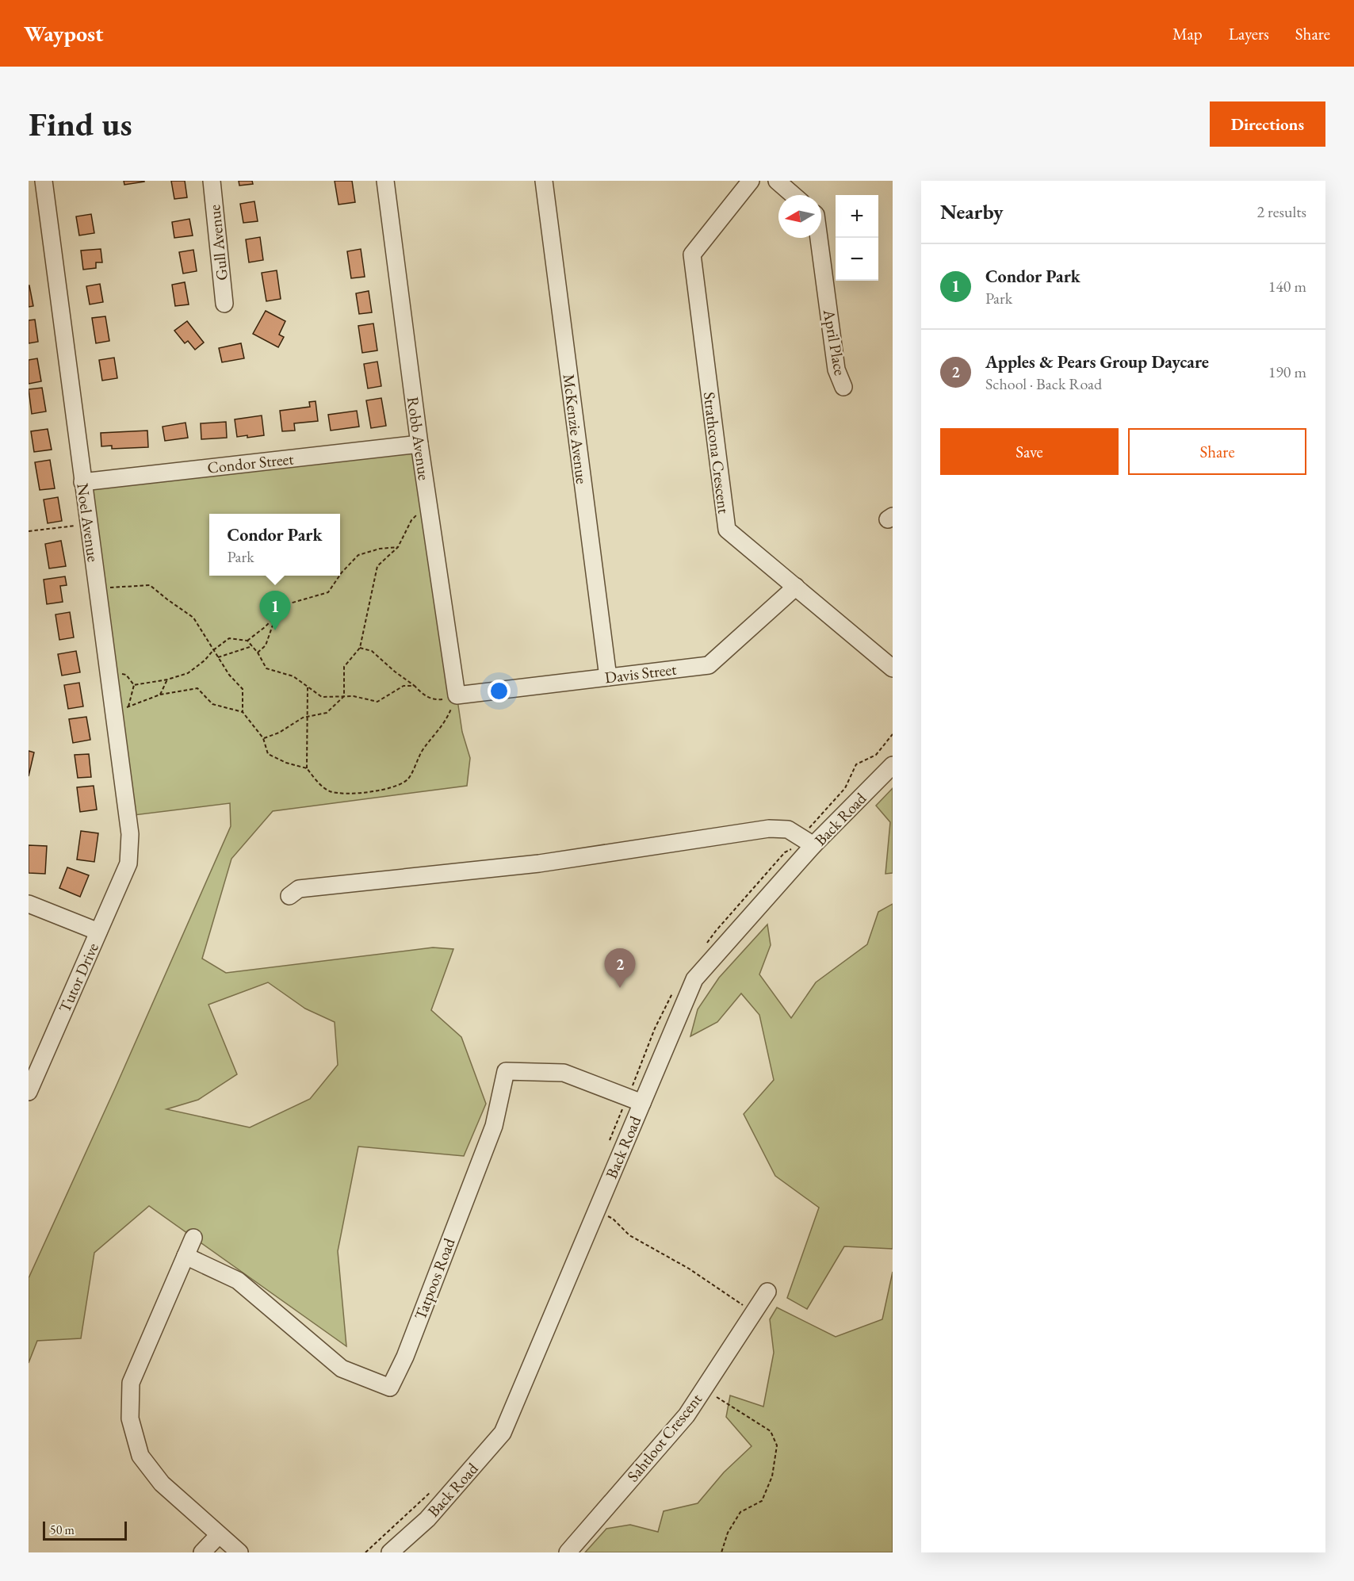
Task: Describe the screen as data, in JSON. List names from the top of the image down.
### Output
{
  "streets": {
    "street": [
      "Gull Avenue",
      "April Place",
      "McKenzie Avenue",
      "Robb Avenue",
      "Strathcona Crescent",
      "Condor Street",
      "Noel Avenue",
      "Davis Street",
      "Back Road",
      "Tutor Drive",
      "Tatpoos Road",
      "Sahtloot Crescent"
    ]
  },
  "crossings": [
    ["McKenzie Avenue", "Davis Street"],
    ["Robb Avenue", "Condor Street"],
    ["Robb Avenue", "Davis Street"],
    ["Strathcona Crescent", "Davis Street"],
    ["Condor Street", "Noel Avenue"],
    ["Noel Avenue", "Tutor Drive"],
    ["Back Road", "Tatpoos Road"]
  ],
  "scale_bar": "50 m",
  "north": "left",
  "page": {
    "header": "Waypost",
    "nav": ["Map", "Layers", "Share"],
    "buttons": [
      "Directions",
      ["Save", "Share"]
    ],
    "title": "Find us",
    "heading": ["Nearby", "2 results"],
    "map_buttons": ["+", "−"],
    "list": [
      {
        "mark": "1",
        "name": "Condor Park",
        "note": "Park",
        "value": "140 m"
      },
      {
        "mark": "2",
        "name": "Apples & Pears Group Daycare",
        "note": "School · Back Road",
        "value": "190 m"
      }
    ],
    "popup": ["Condor Park", "Park"],
    "pins": ["1", "2"],
    "scale": "50 m"
  }
}
